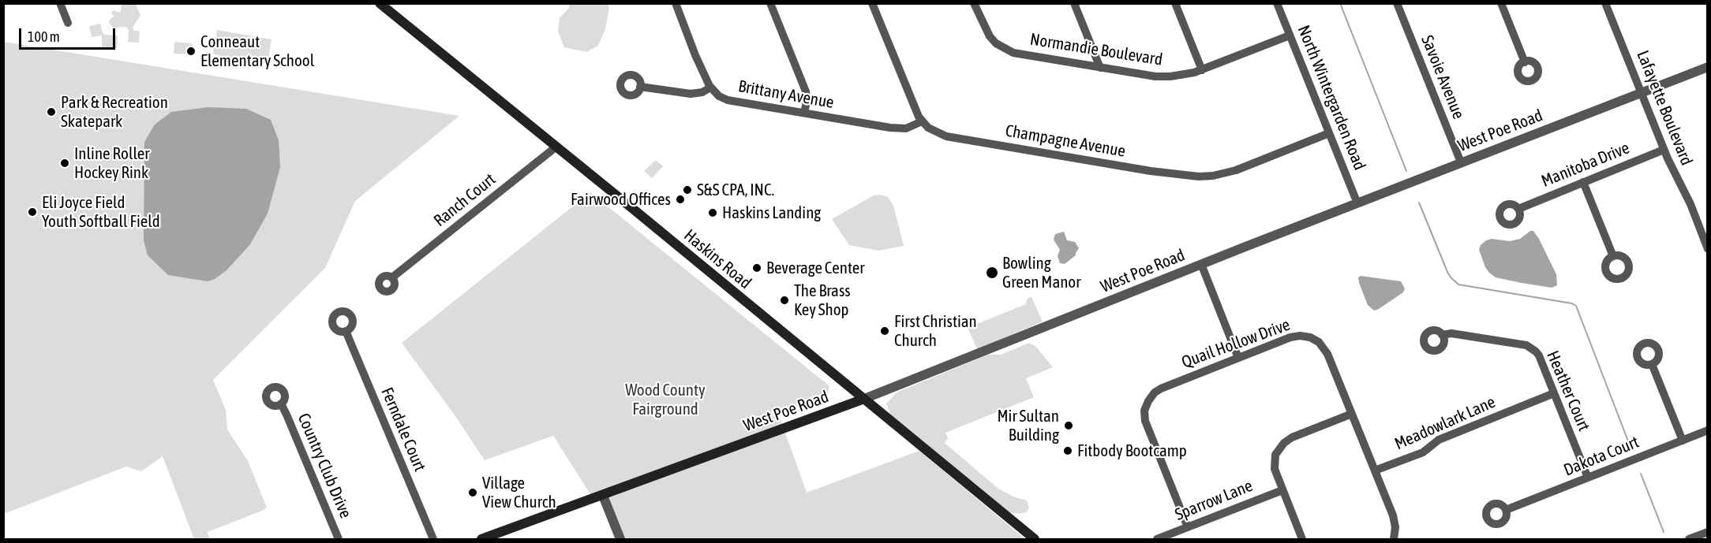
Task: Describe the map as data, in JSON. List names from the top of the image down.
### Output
{
  "streets": {
    "main road": ["West Poe Road", "Haskins Road"],
    "street": [
      "Normandie Boulevard",
      "Savoie Avenue",
      "Brittany Avenue",
      "North Wintergarden Road",
      "Lafayette Boulevard",
      "Champagne Avenue",
      "Manitoba Drive",
      "Ranch Court",
      "Quail Hollow Drive",
      "Heather Court",
      "Meadowlark Lane",
      "Ferndale Court",
      "Dakota Court",
      "Country Club Drive",
      "Sparrow Lane"
    ]
  },
  "crossings": [
    ["Normandie Boulevard", "North Wintergarden Road"],
    ["Savoie Avenue", "West Poe Road"],
    ["Brittany Avenue", "Champagne Avenue"],
    ["North Wintergarden Road", "West Poe Road"],
    ["North Wintergarden Road", "Champagne Avenue"],
    ["Lafayette Boulevard", "West Poe Road"],
    ["Lafayette Boulevard", "Manitoba Drive"],
    ["West Poe Road", "Haskins Road"],
    ["Ranch Court", "Haskins Road"],
    ["Quail Hollow Drive", "Meadowlark Lane"],
    ["Quail Hollow Drive", "Sparrow Lane"],
    ["Heather Court", "Meadowlark Lane"],
    ["Heather Court", "Dakota Court"]
  ],
  "parks": ["Wood County Fairground"],
  "places": [
    "Conneaut Elementary School",
    "Park & Recreation Skatepark",
    "Inline Roller Hockey Rink",
    "S&S CPA, INC.",
    "Fairwood Offices",
    "Eli Joyce Field Youth Softball Field",
    "Haskins Landing",
    "Beverage Center",
    "Bowling Green Manor",
    "The Brass Key Shop",
    "First Christian Church",
    "Mir Sultan Building",
    "Fitbody Bootcamp",
    "Village View Church"
  ],
  "scale_bar": "100 m"
}
